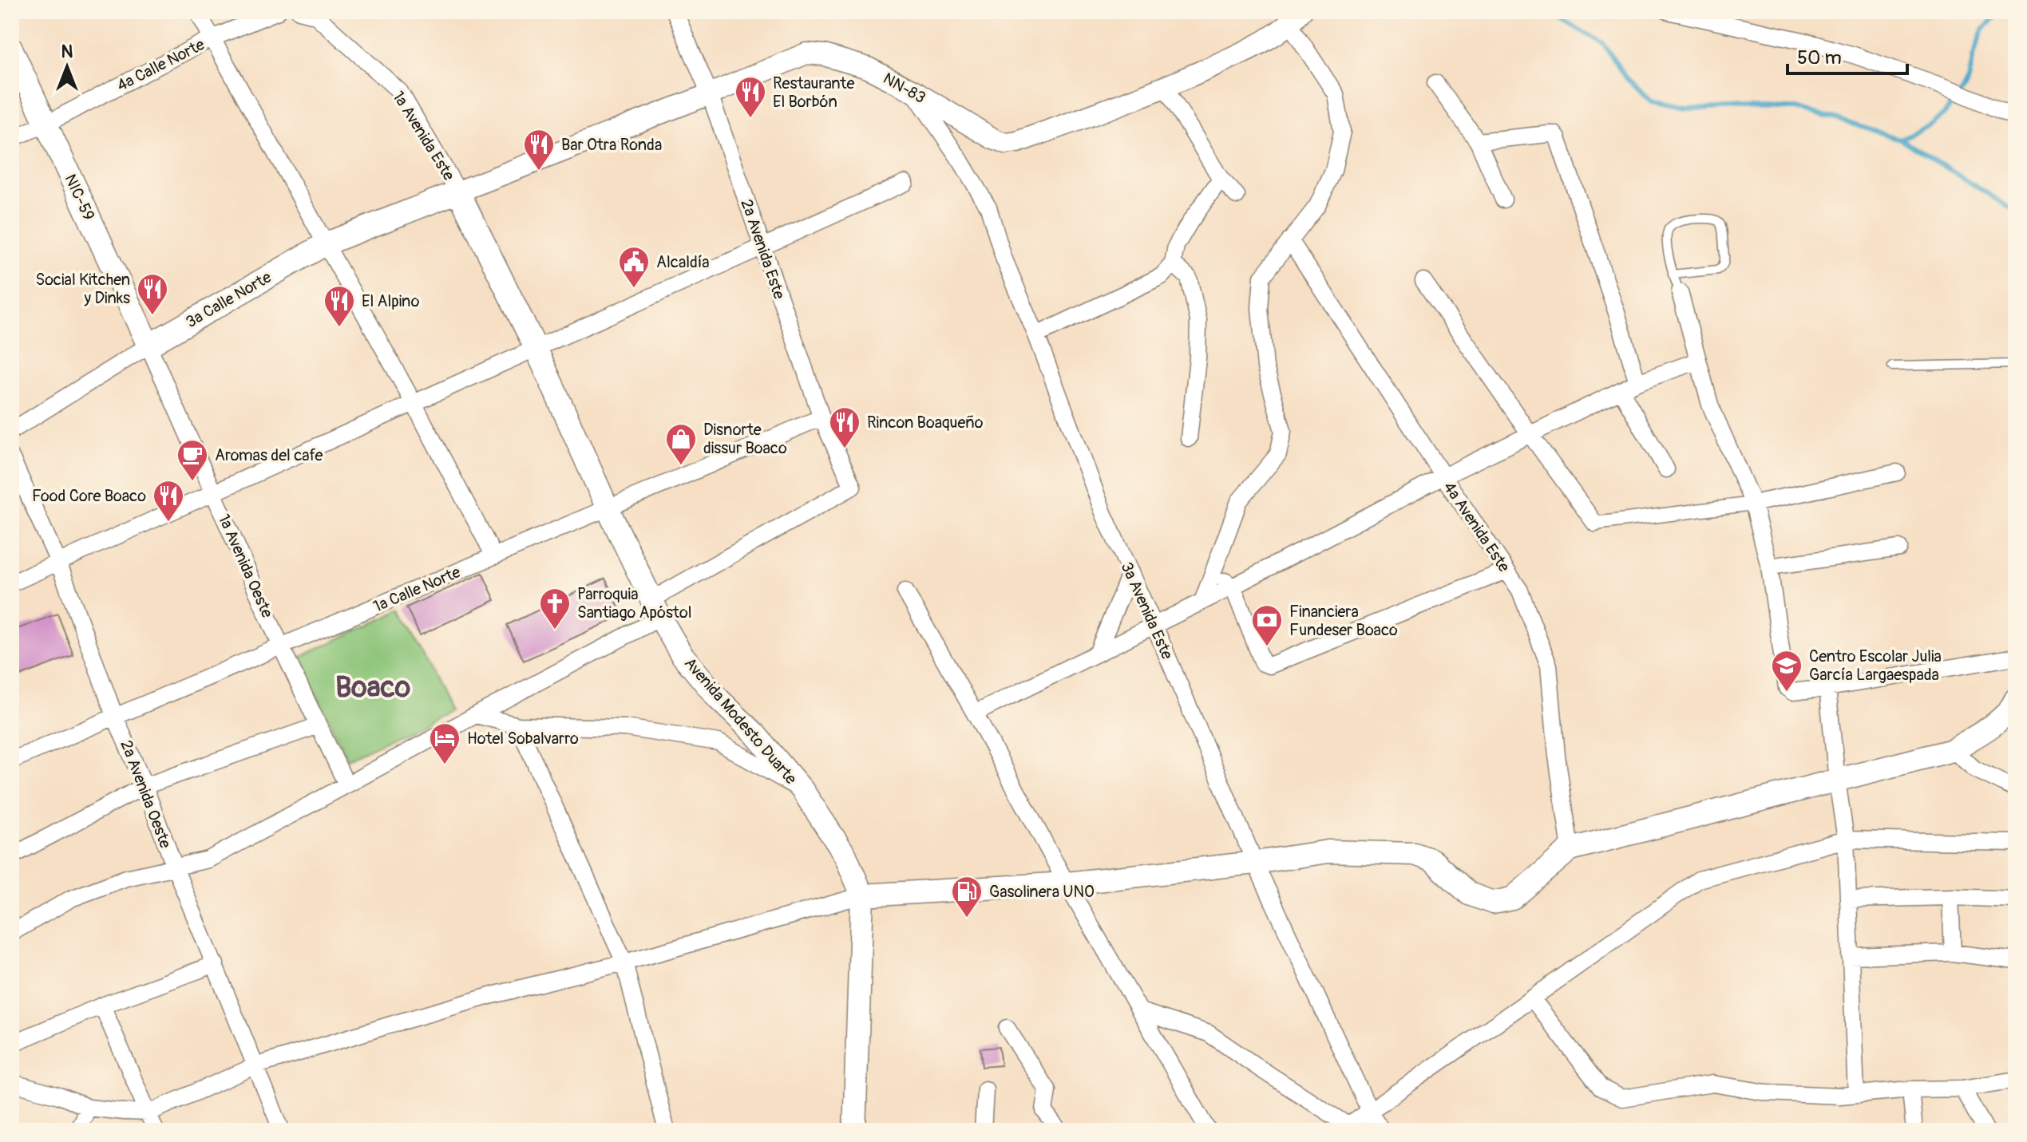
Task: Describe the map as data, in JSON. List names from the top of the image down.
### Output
{
  "streets": {
    "main road": ["NIC-59", "3a Calle Norte", "Avenida Modesto Duarte"],
    "street": [
      "4a Calle Norte",
      "NN-83",
      "1a Avenida Este",
      "2a Avenida Este",
      "4a Avenida Este",
      "1a Avenida Oeste",
      "1a Calle Norte",
      "3a Avenida Este",
      "2a Avenida Oeste"
    ]
  },
  "crossings": [
    ["4a Calle Norte", "NIC-59"],
    ["NN-83", "1a Avenida Este"],
    ["NN-83", "2a Avenida Este"],
    ["NN-83", "3a Calle Norte"],
    ["NN-83", "3a Avenida Este"],
    ["NN-83", "Avenida Modesto Duarte"],
    ["1a Avenida Este", "3a Calle Norte"],
    ["1a Avenida Este", "Avenida Modesto Duarte"],
    ["NIC-59", "3a Calle Norte"],
    ["NIC-59", "1a Avenida Oeste"],
    ["2a Avenida Este", "1a Calle Norte"],
    ["2a Avenida Este", "Avenida Modesto Duarte"],
    ["3a Calle Norte", "1a Avenida Oeste"],
    ["3a Calle Norte", "Avenida Modesto Duarte"],
    ["1a Avenida Oeste", "1a Calle Norte"],
    ["1a Calle Norte", "Avenida Modesto Duarte"],
    ["1a Calle Norte", "2a Avenida Oeste"]
  ],
  "districts": ["Boaco"],
  "places": {
    "restaurant": [
      "Restaurante El Borbón",
      "Bar Otra Ronda",
      "Social Kitchen y Dinks",
      "El Alpino",
      "Rincon Boaqueño",
      "Food Core Boaco"
    ],
    "public building": ["Alcaldía"],
    "shop": ["Disnorte dissur Boaco"],
    "cafe": ["Aromas del cafe"],
    "church": ["Parroquia Santiago Apóstol"],
    "bank": ["Financiera Fundeser Boaco"],
    "school or university": ["Centro Escolar Julia García Largaespada"],
    "hotel": ["Hotel Sobalvarro"],
    "fuel station": ["Gasolinera UNO"]
  },
  "scale_bar": "50 m",
  "north": "top"
}
